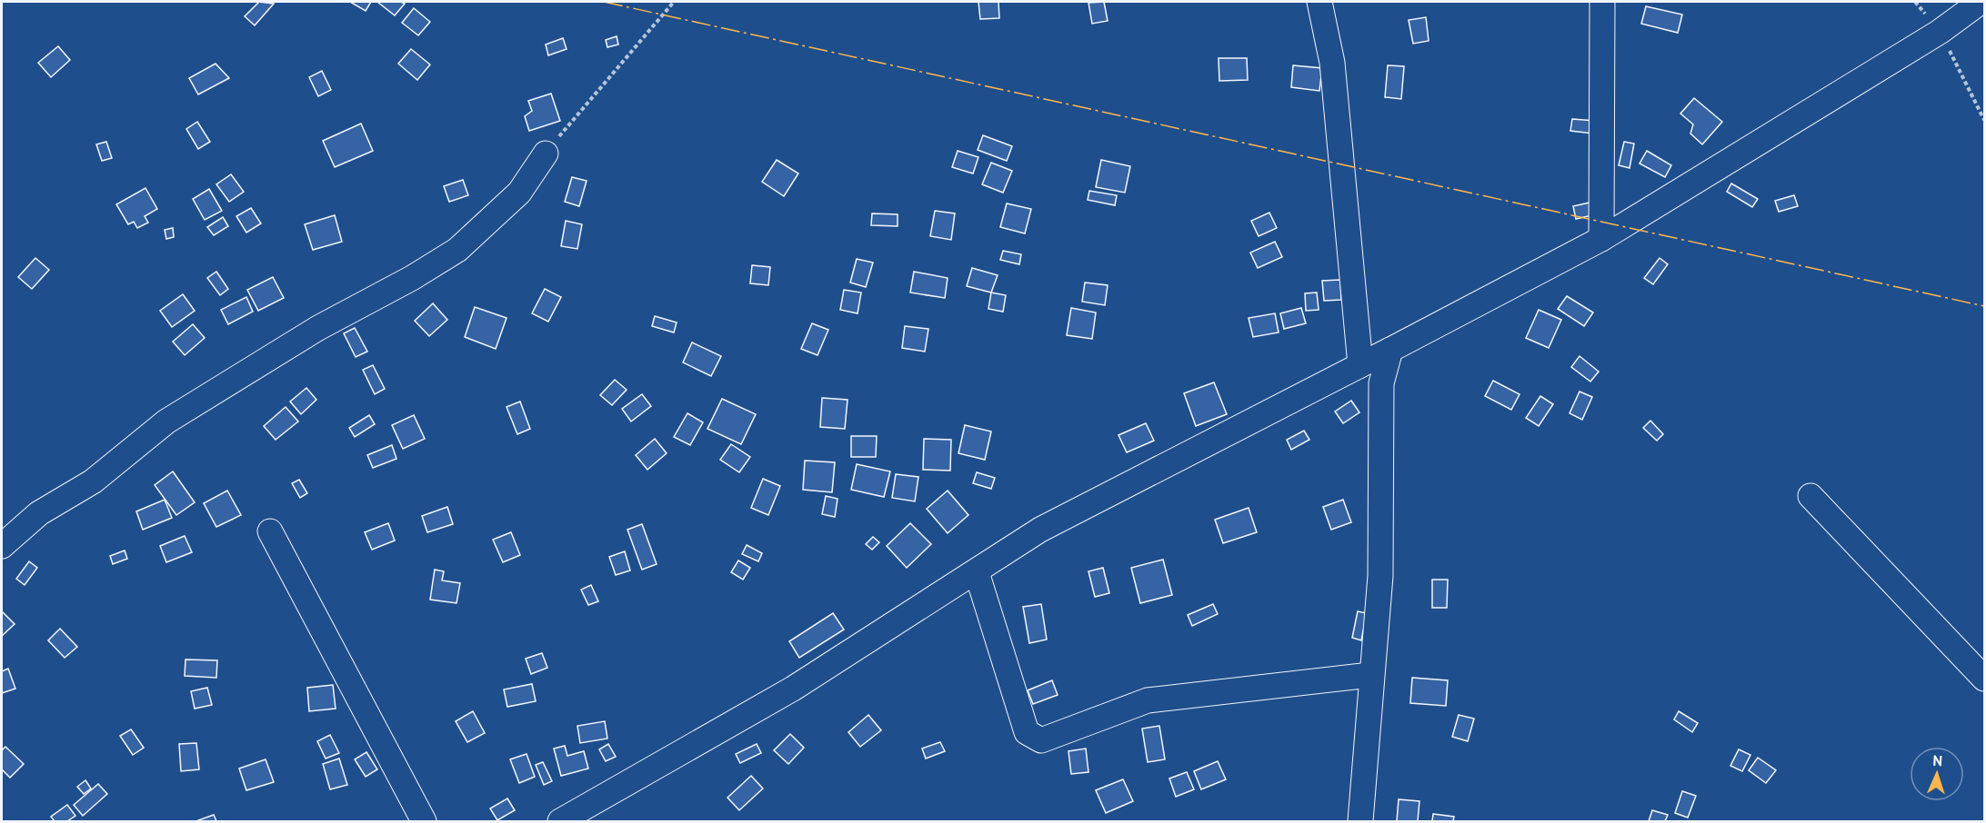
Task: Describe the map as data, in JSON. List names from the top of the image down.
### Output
{
  "north": "top"
}
